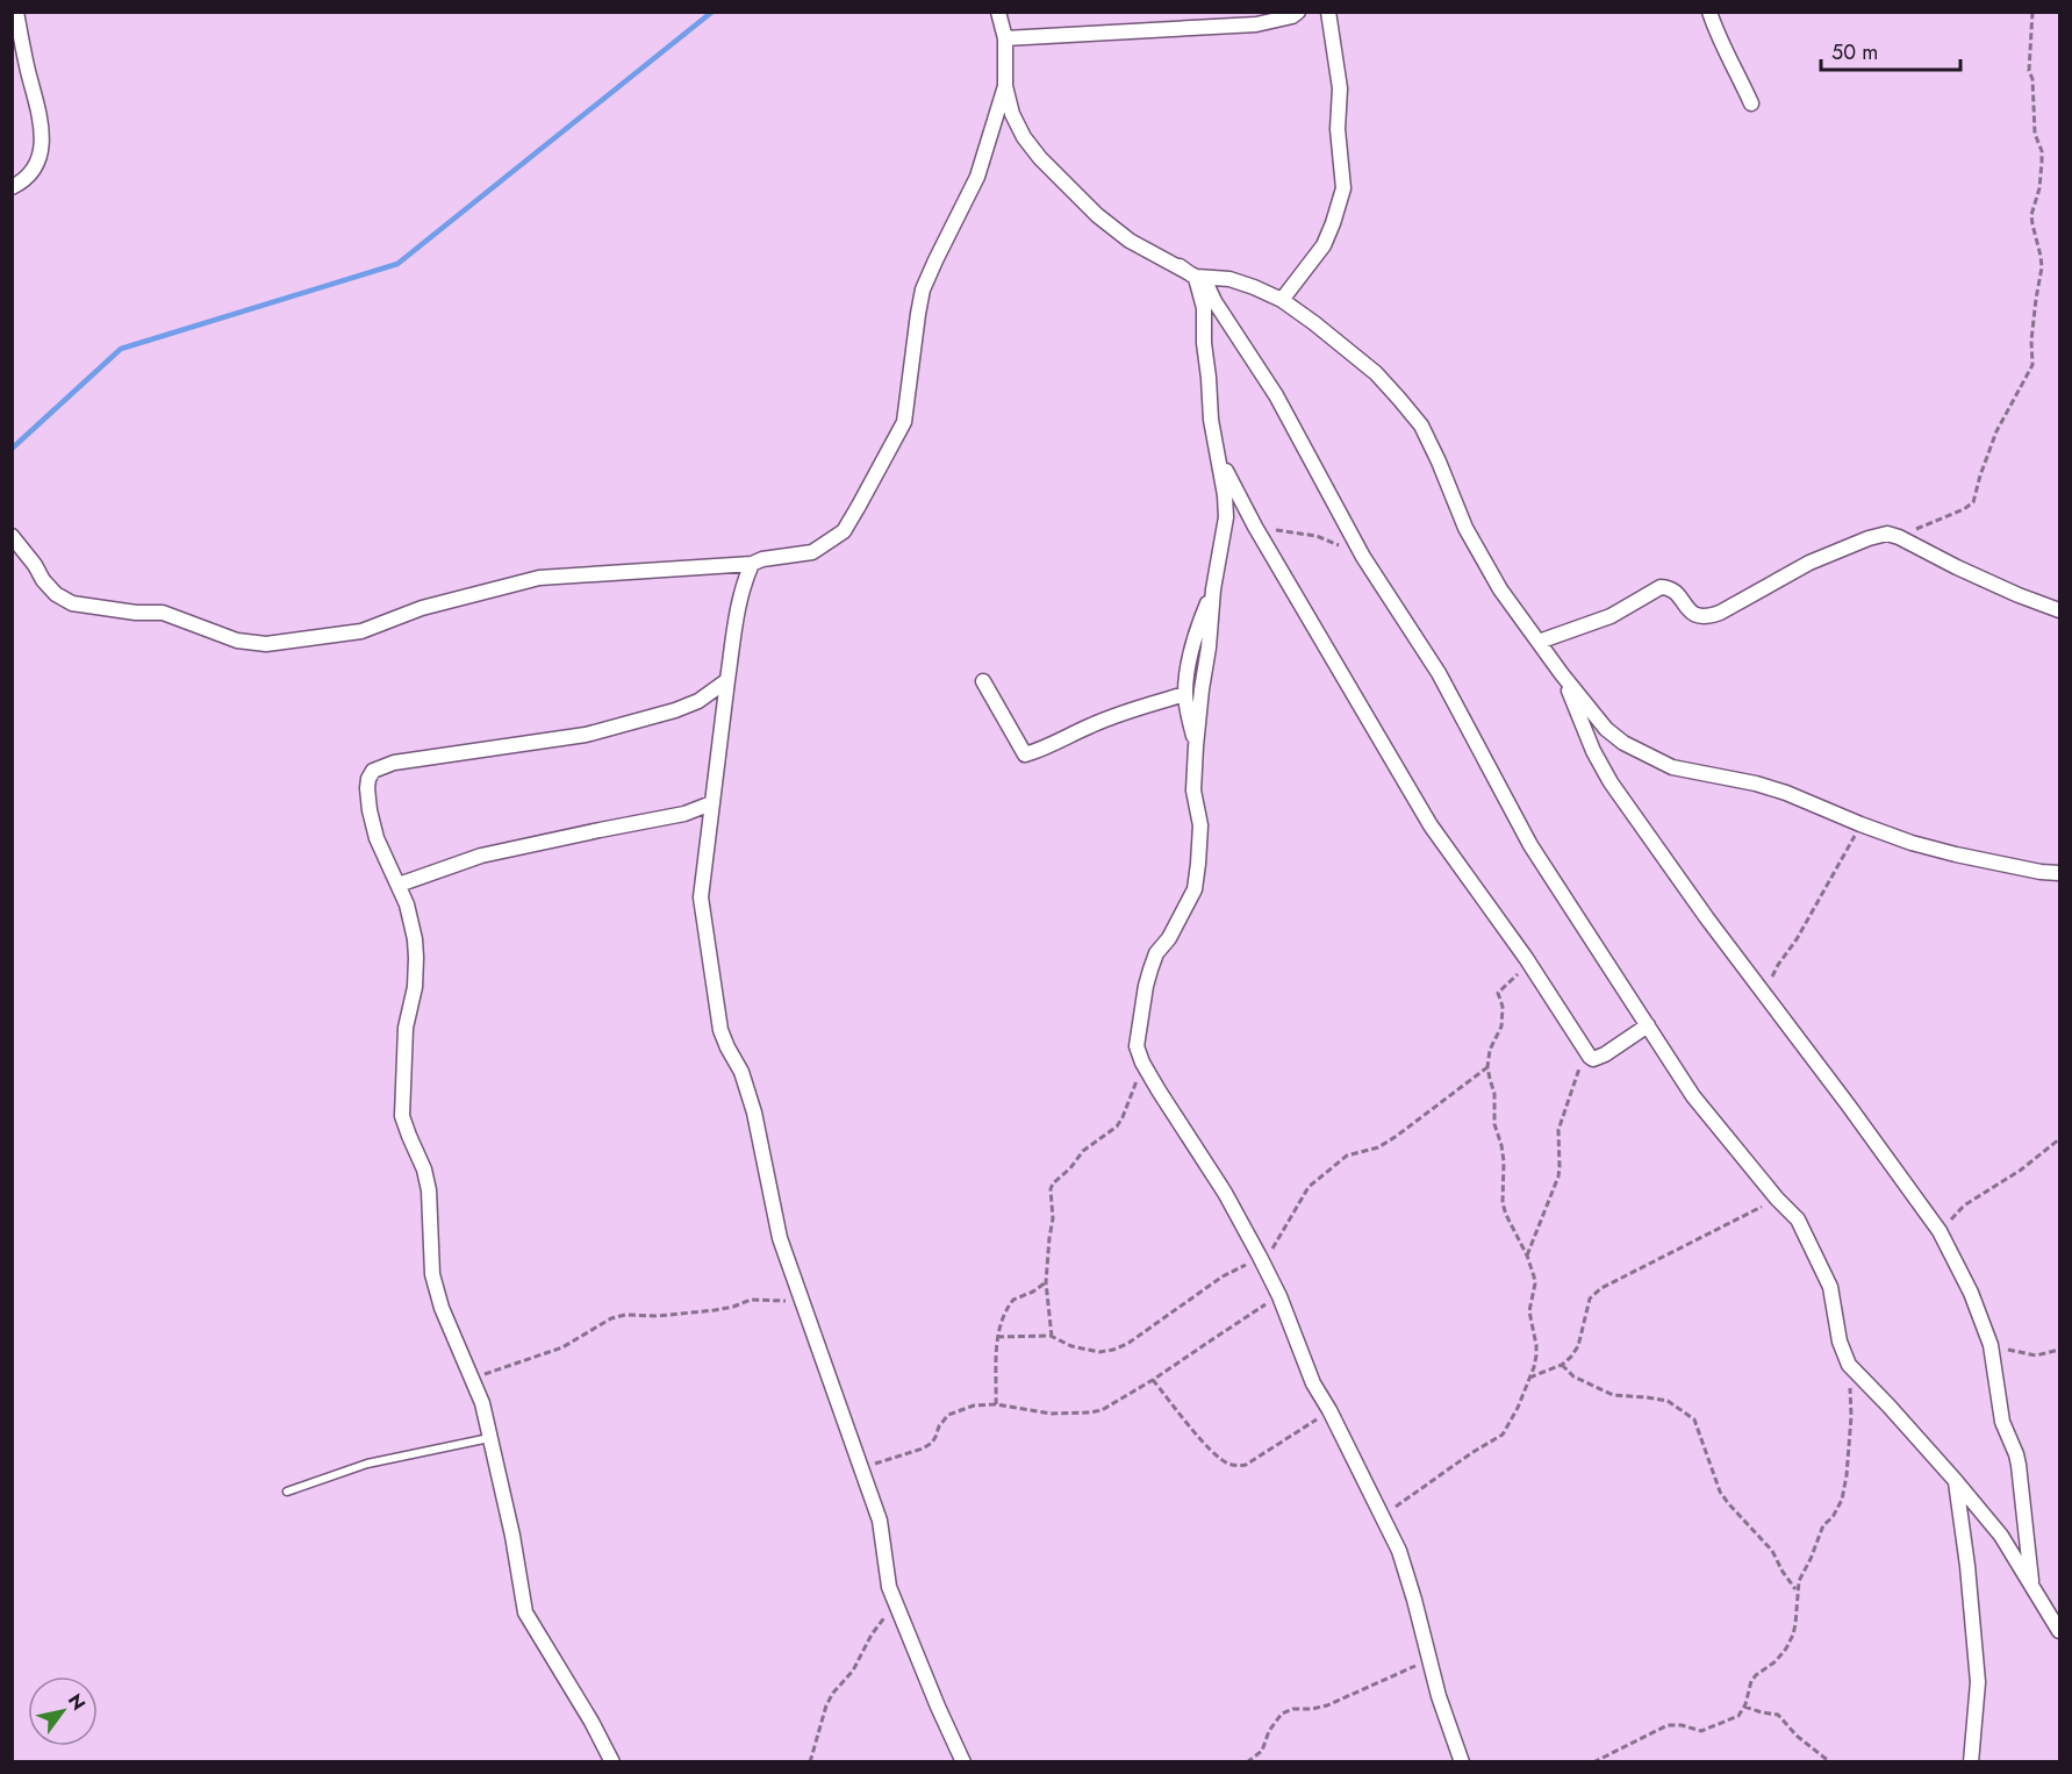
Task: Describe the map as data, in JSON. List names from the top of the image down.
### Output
{
  "scale_bar": "50 m",
  "north": "top right"
}
